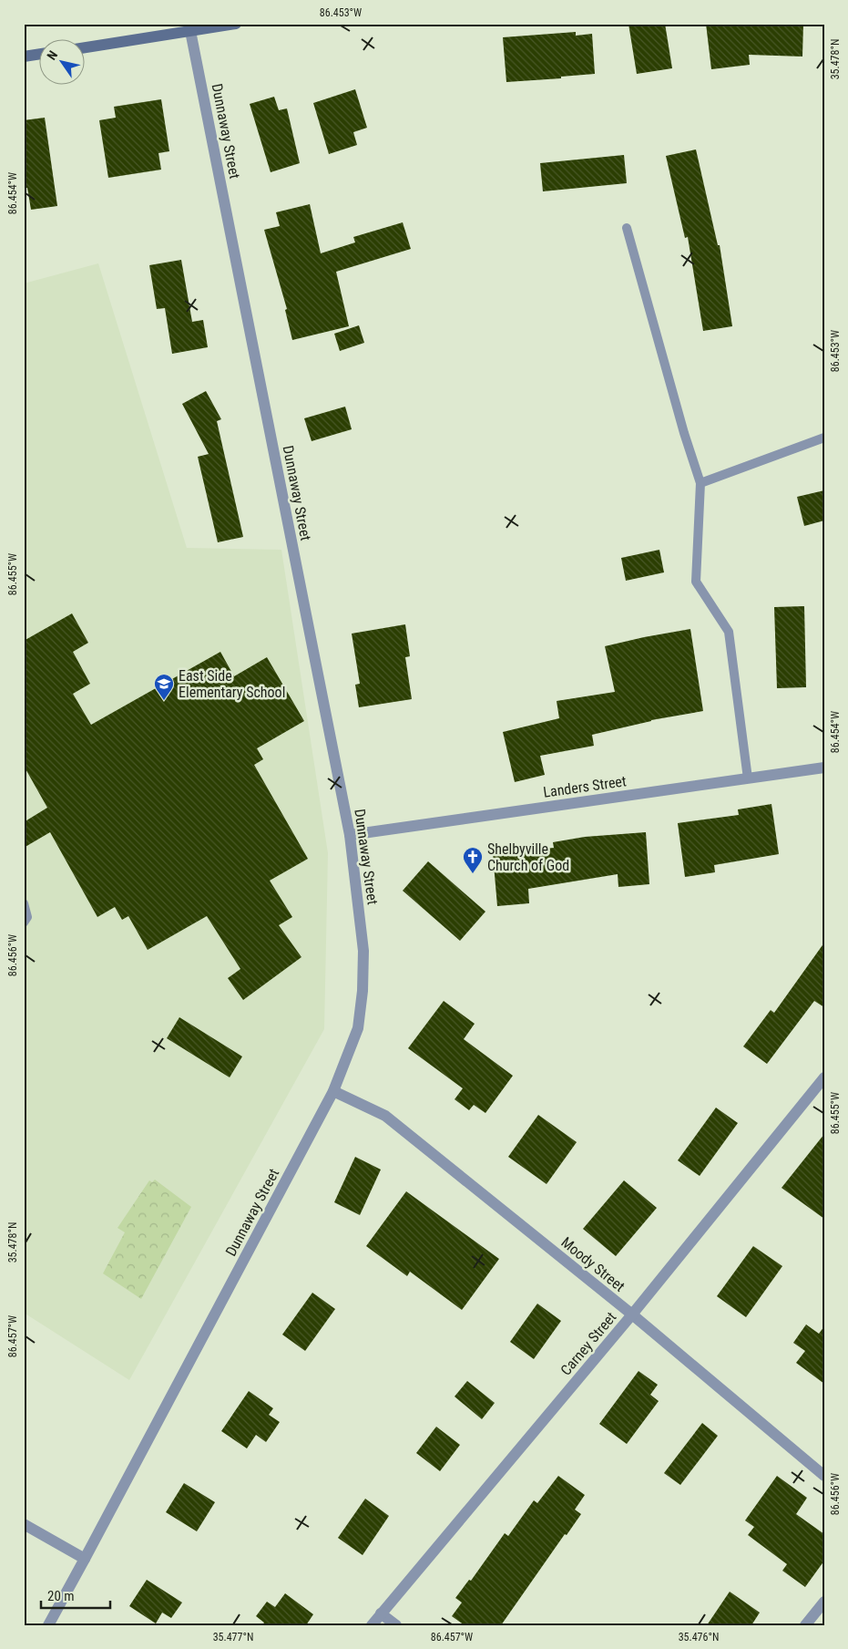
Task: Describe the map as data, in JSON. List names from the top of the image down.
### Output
{
  "streets": {
    "street": [
      "Dunnaway Street",
      "Landers Street",
      "Moody Street",
      "Carney Street"
    ]
  },
  "crossings": [
    ["Dunnaway Street", "Landers Street"],
    ["Dunnaway Street", "Moody Street"],
    ["Moody Street", "Carney Street"]
  ],
  "places": {
    "school or university": ["East Side Elementary School"],
    "church": ["Shelbyville Church of God"]
  },
  "scale_bar": "20 m",
  "north": "top left",
  "coordinates": [
    "86.453°W",
    "35.478°N",
    "86.454°W",
    "86.455°W",
    "86.456°W",
    "86.457°W",
    "35.477°N",
    "35.476°N"
  ]
}
